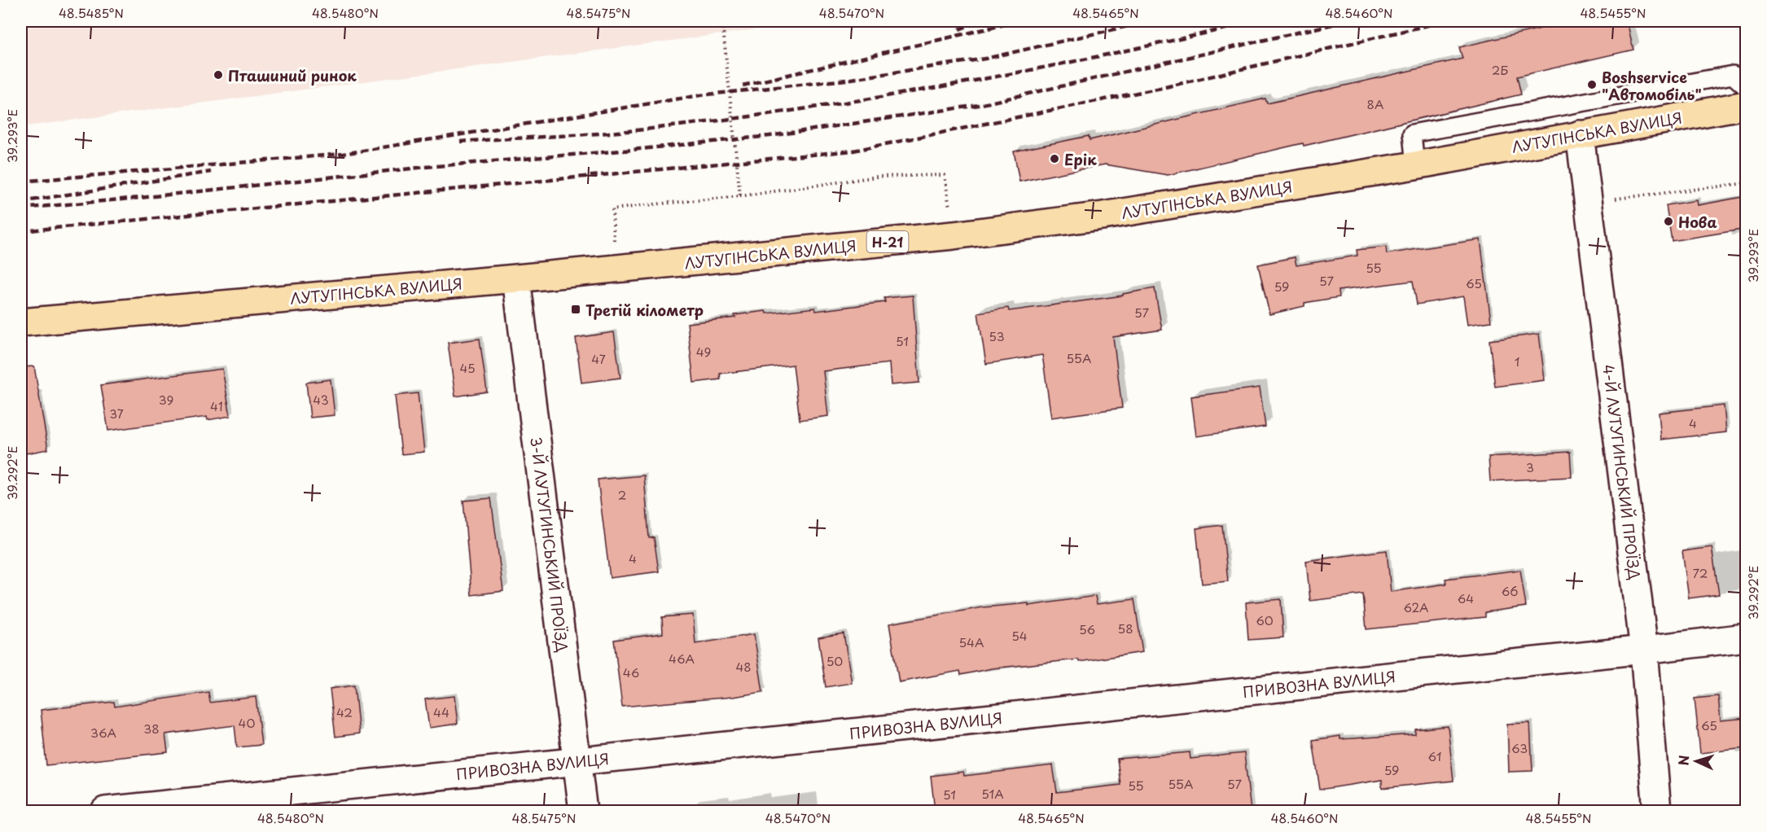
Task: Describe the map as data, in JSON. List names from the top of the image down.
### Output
{
  "streets": {
    "main road": ["ЛУТУГІНСЬКА ВУЛИЦЯ", "Н-21"],
    "street": ["4-Й ЛУТУГИНСЬКИЙ ПРОЇЗД", "3-Й ЛУТУГИНСЬКИЙ ПРОЇЗД", "ПРИВОЗНА ВУЛИЦЯ"]
  },
  "crossings": [
    ["ЛУТУГІНСЬКА ВУЛИЦЯ", "4-Й ЛУТУГИНСЬКИЙ ПРОЇЗД"],
    ["ЛУТУГІНСЬКА ВУЛИЦЯ", "3-Й ЛУТУГИНСЬКИЙ ПРОЇЗД"],
    ["4-Й ЛУТУГИНСЬКИЙ ПРОЇЗД", "ПРИВОЗНА ВУЛИЦЯ"],
    ["3-Й ЛУТУГИНСЬКИЙ ПРОЇЗД", "ПРИВОЗНА ВУЛИЦЯ"]
  ],
  "places": {
    "other": [
      "Пташиний ринок",
      "Boshservice \"Автомобіль\"",
      "Ерік",
      "Нова"
    ],
    "transit": ["Третій кілометр"]
  },
  "house_numbers": [
    "2Б",
    "8А",
    "55",
    "57",
    "65",
    "59",
    "57",
    "53",
    "51",
    "49",
    "55А",
    "47",
    "1",
    "45",
    "39",
    "43",
    "41",
    "37",
    "4",
    "3",
    "2",
    "4",
    "72",
    "66",
    "64",
    "62А",
    "60",
    "58",
    "56",
    "54",
    "54А",
    "46А",
    "50",
    "48",
    "46",
    "42",
    "44",
    "40",
    "65",
    "38",
    "36А",
    "63",
    "61",
    "59",
    "55А",
    "57",
    "55",
    "51А",
    "51"
  ],
  "north": "left",
  "coordinates": [
    "48.5485°N",
    "48.5480°N",
    "48.5475°N",
    "48.5470°N",
    "48.5465°N",
    "48.5460°N",
    "48.5455°N",
    "39.293°E",
    "39.292°E"
  ]
}
